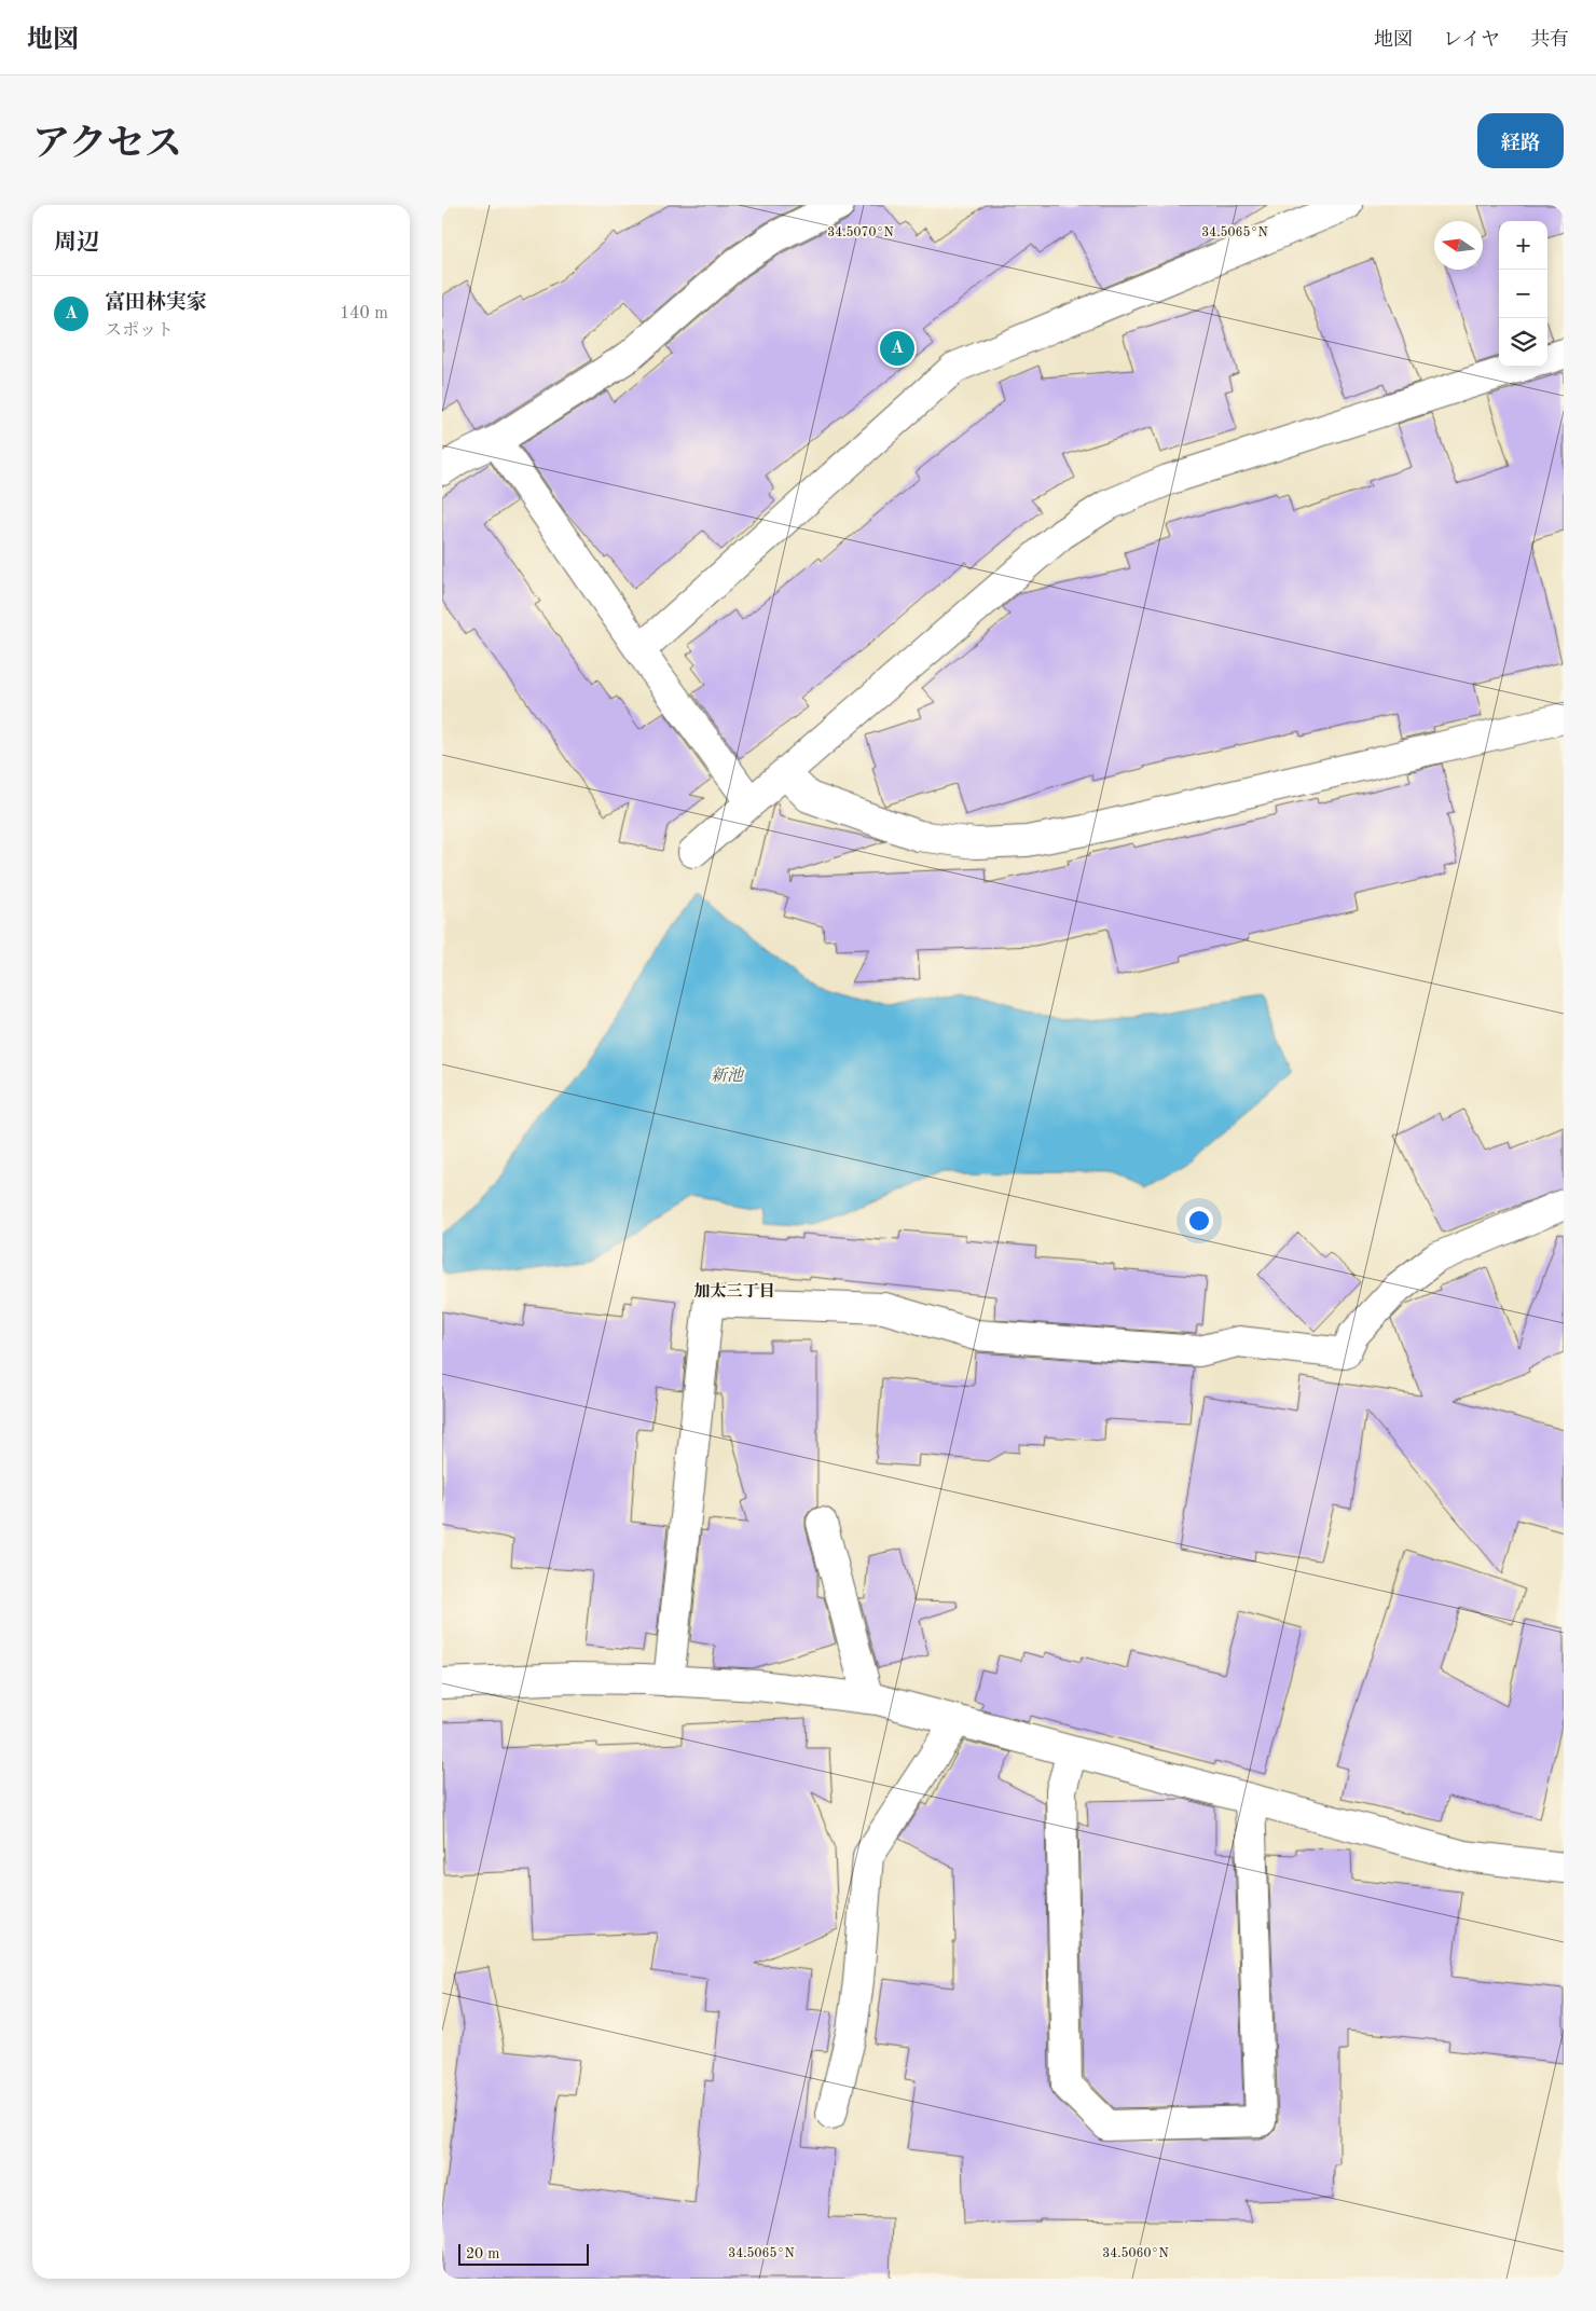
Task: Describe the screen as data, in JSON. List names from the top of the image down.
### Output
{
  "districts": ["加太三丁目"],
  "water": ["新池"],
  "scale_bar": "20 m",
  "north": "left",
  "page": {
    "header": "地図",
    "nav": ["地図", "レイヤ", "共有"],
    "title": "アクセス",
    "buttons": "経路",
    "heading": "周辺",
    "map_buttons": ["+", "−"],
    "list": [
      {
        "mark": "A",
        "name": "富田林実家",
        "note": "スポット",
        "value": "140 m"
      }
    ],
    "pins": "A",
    "scale": "20 m"
  },
  "coordinates": ["34.5065°N", "34.5070°N", "34.5060°N"]
}
